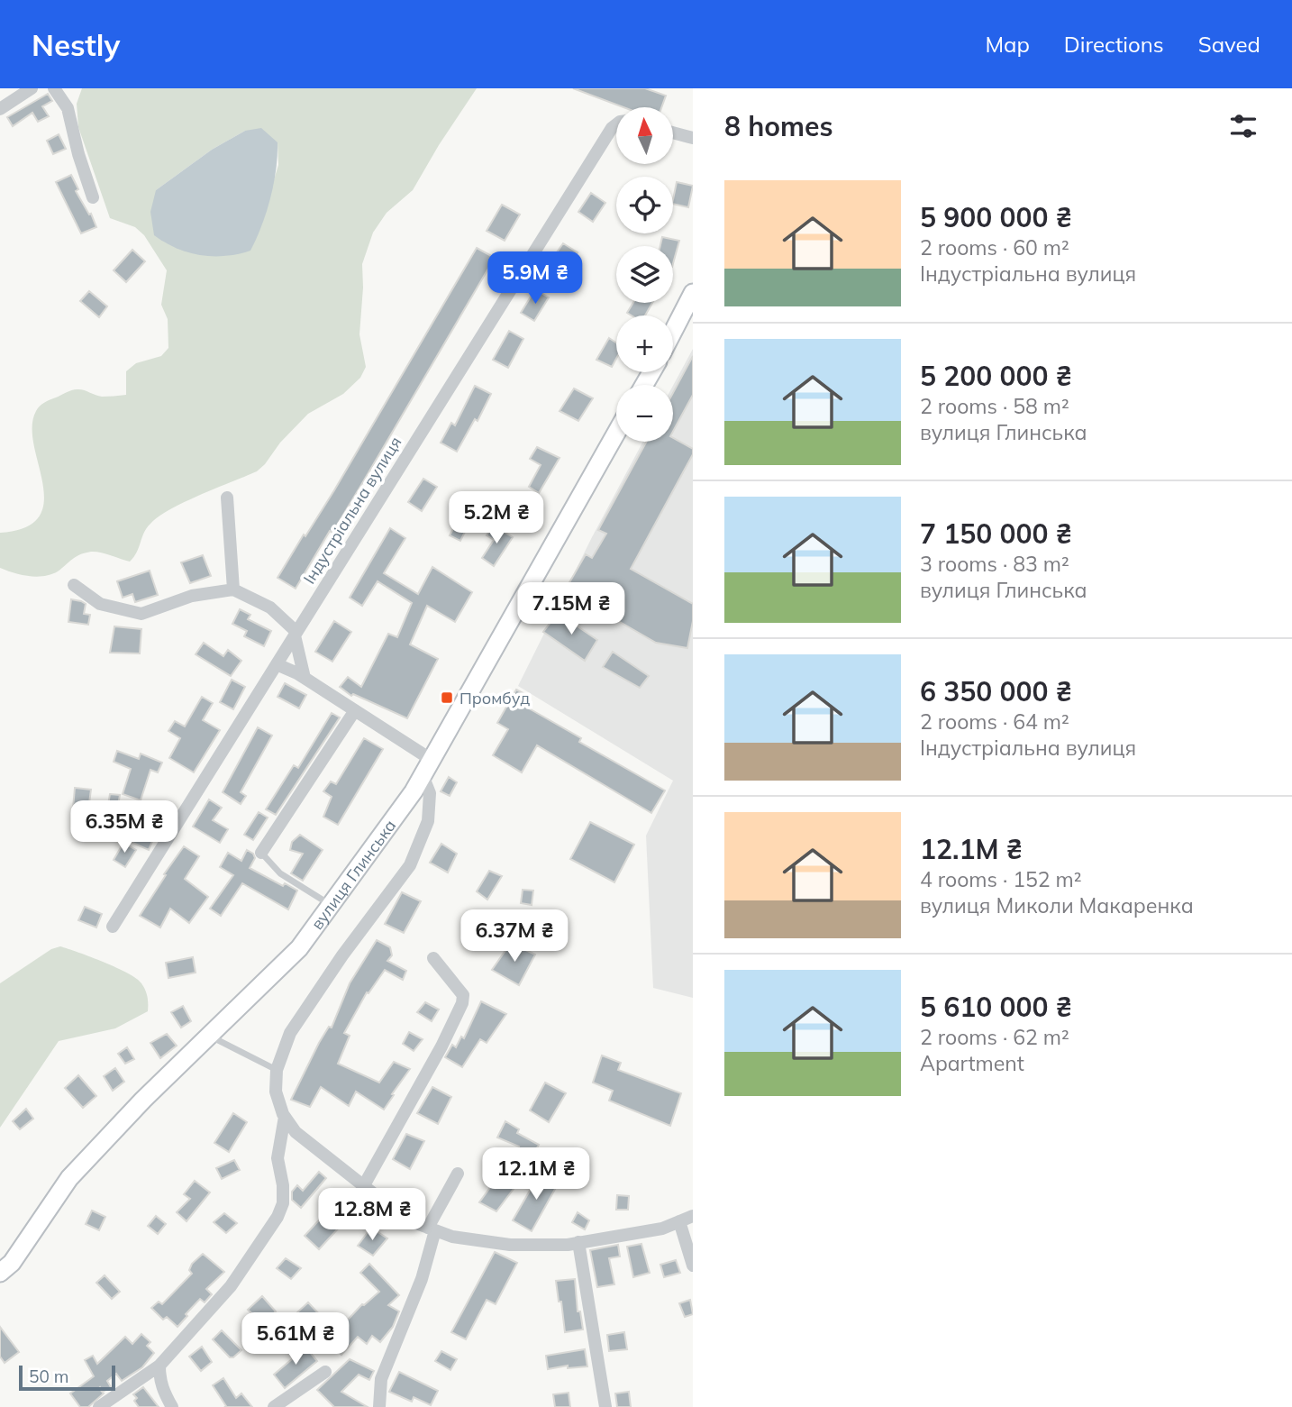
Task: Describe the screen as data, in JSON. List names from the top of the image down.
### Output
{
  "streets": {
    "main road": ["вулиця Глинська"],
    "street": ["Індустріальна вулиця"]
  },
  "places": {
    "transit": ["Промбуд"]
  },
  "scale_bar": "50 m",
  "north": "top",
  "page": {
    "header": "Nestly",
    "nav": ["Map", "Directions", "Saved"],
    "heading": "8 homes",
    "map_buttons": ["+", "−"],
    "list": [
      {
        "name": "5 900 000 ₴",
        "note": "2 rooms · 60 m² · Індустріальна вулиця"
      },
      {
        "name": "5 200 000 ₴",
        "note": "2 rooms · 58 m² · вулиця Глинська"
      },
      {
        "name": "7 150 000 ₴",
        "note": "3 rooms · 83 m² · вулиця Глинська"
      },
      {
        "name": "6 350 000 ₴",
        "note": "2 rooms · 64 m² · Індустріальна вулиця"
      },
      {
        "name": "12.1M ₴",
        "note": "4 rooms · 152 m² · вулиця Миколи Макаренка"
      },
      {
        "name": "5 610 000 ₴",
        "note": "2 rooms · 62 m² · Apartment"
      }
    ],
    "price": [
      "5.9M ₴",
      "5.2M ₴",
      "7.15M ₴",
      "6.35M ₴",
      "6.37M ₴",
      "12.1M ₴",
      "12.8M ₴",
      "5.61M ₴"
    ],
    "scale": "50 m"
  }
}
